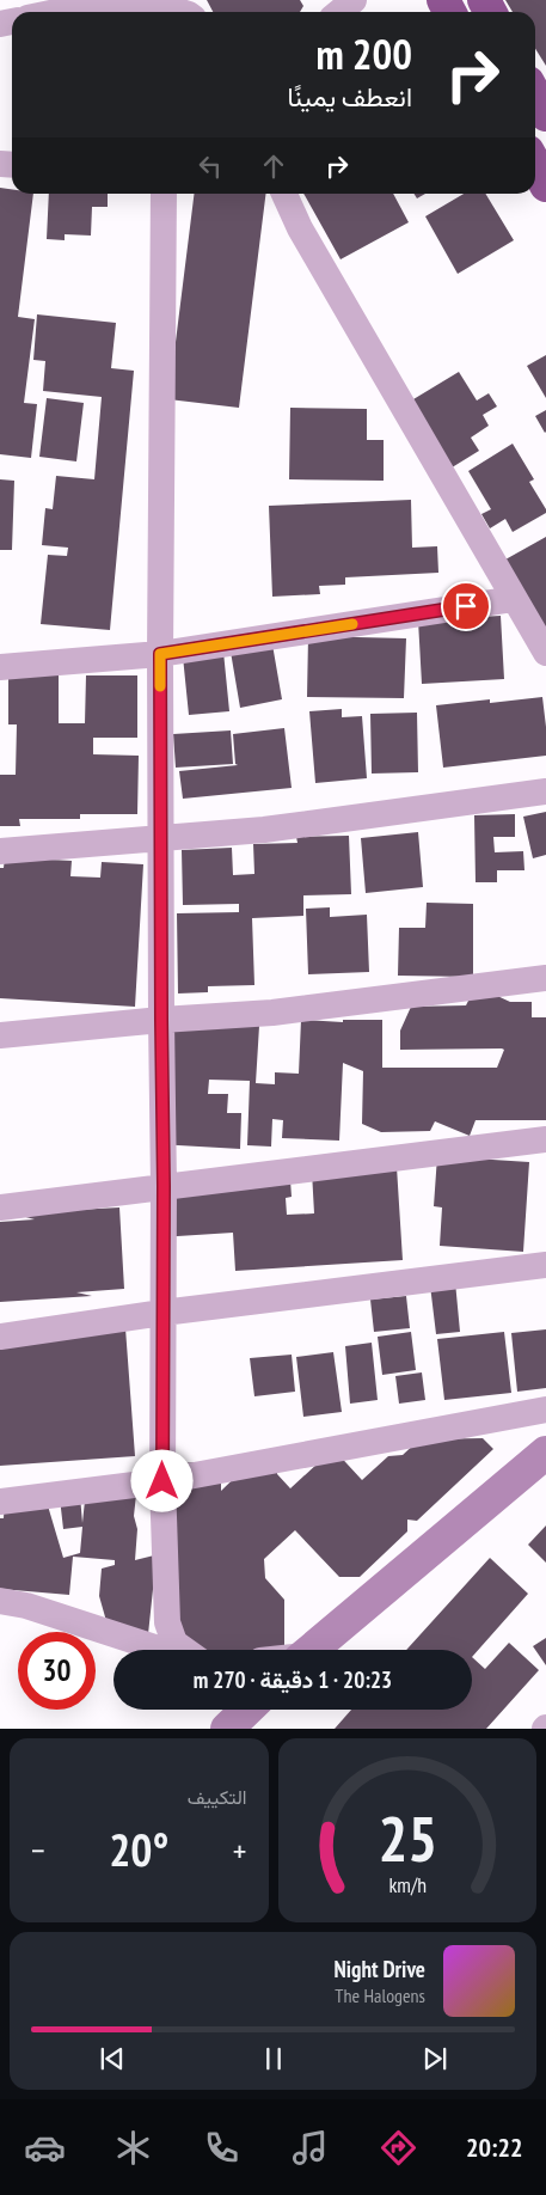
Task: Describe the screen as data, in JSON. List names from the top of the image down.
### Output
{
  "page": {
    "turn": ["200 m", "انعطف يمينًا"],
    "limit": "30",
    "trip": "20:23 · 1 دقيقة · 270 m",
    "tile": "التكييف",
    "heat": ["−", "20°", "+"],
    "song": ["Night Drive", "The Halogens"],
    "tabs": "20:22",
    "gauge": ["25", "km/h"]
  }
}
